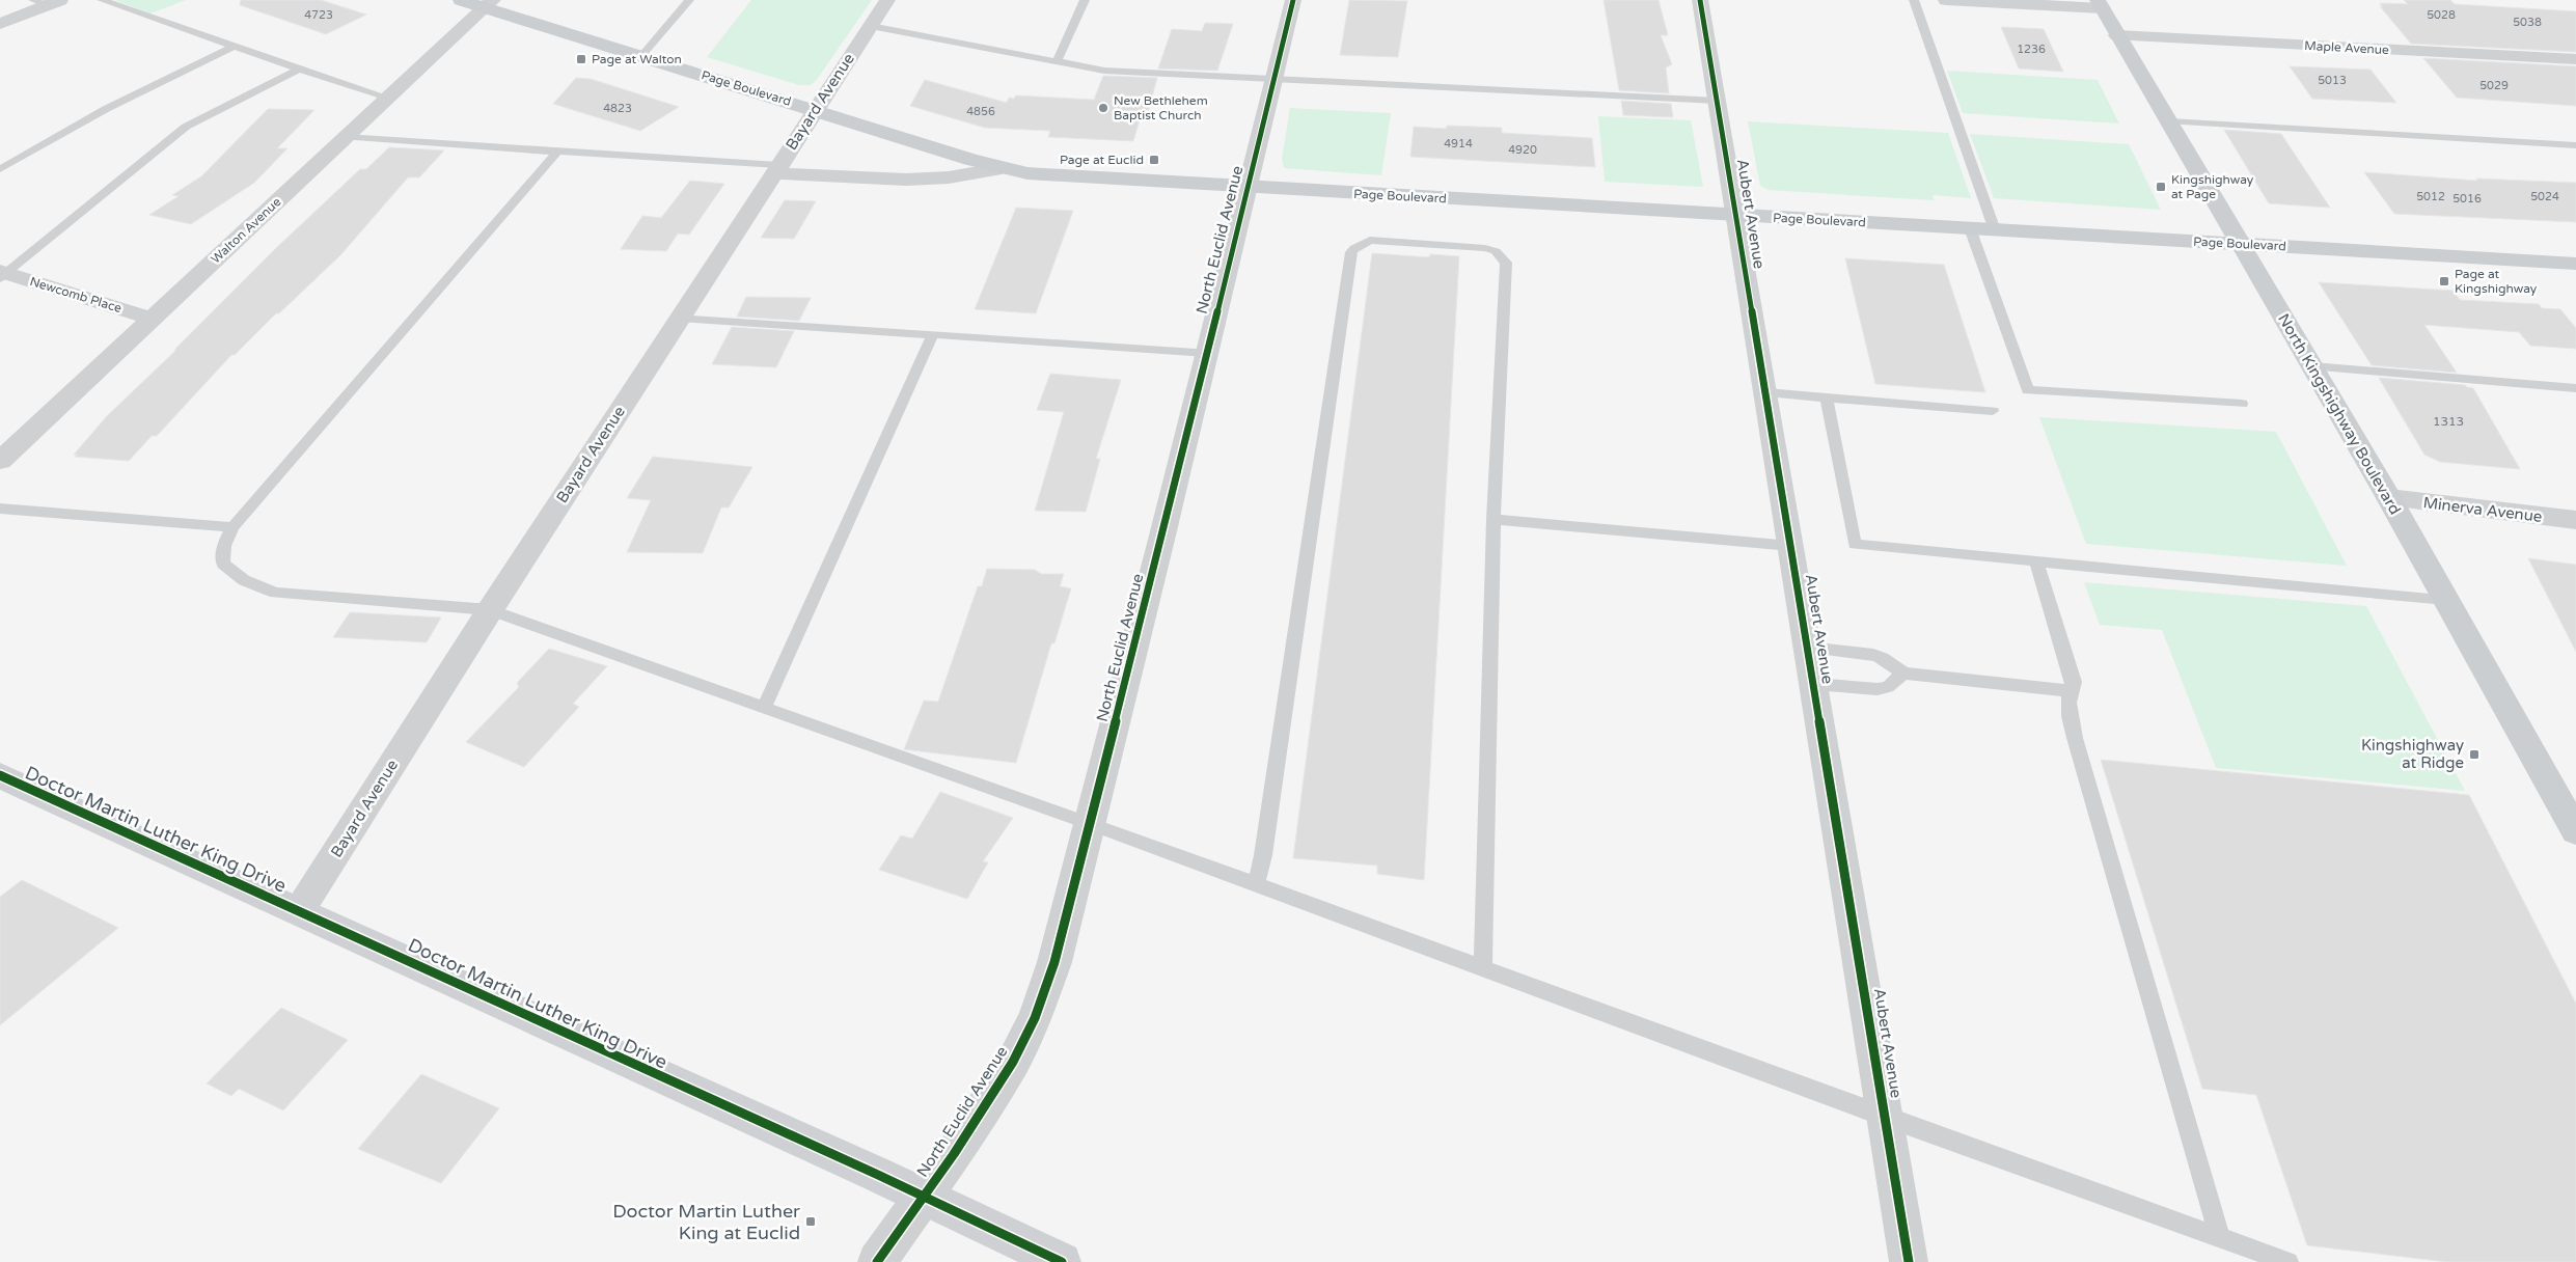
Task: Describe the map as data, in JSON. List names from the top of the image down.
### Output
{
  "streets": {
    "main road": ["Page Boulevard", "North Kingshighway Boulevard", "Doctor Martin Luther King Drive"],
    "street": [
      "Maple Avenue",
      "Bayard Avenue",
      "Aubert Avenue",
      "Walton Avenue",
      "North Euclid Avenue",
      "Newcomb Place",
      "Minerva Avenue"
    ]
  },
  "crossings": [
    ["Maple Avenue", "North Kingshighway Boulevard"],
    ["Page Boulevard", "Bayard Avenue"],
    ["Page Boulevard", "Aubert Avenue"],
    ["Page Boulevard", "Walton Avenue"],
    ["Page Boulevard", "North Euclid Avenue"],
    ["Page Boulevard", "North Kingshighway Boulevard"],
    ["Bayard Avenue", "Doctor Martin Luther King Drive"],
    ["Walton Avenue", "Newcomb Place"],
    ["North Euclid Avenue", "Doctor Martin Luther King Drive"],
    ["North Kingshighway Boulevard", "Minerva Avenue"]
  ],
  "places": {
    "transit": [
      "Page at Walton",
      "Page at Euclid",
      "Kingshighway at Page",
      "Page at Kingshighway",
      "Kingshighway at Ridge",
      "Doctor Martin Luther King at Euclid"
    ],
    "other": ["New Bethlehem Baptist Church"]
  },
  "house_numbers": [
    "4723",
    "5028",
    "5038",
    "1236",
    "5013",
    "5029",
    "4823",
    "4856",
    "4914",
    "4920",
    "5012",
    "5024",
    "5016",
    "1313"
  ]
}
